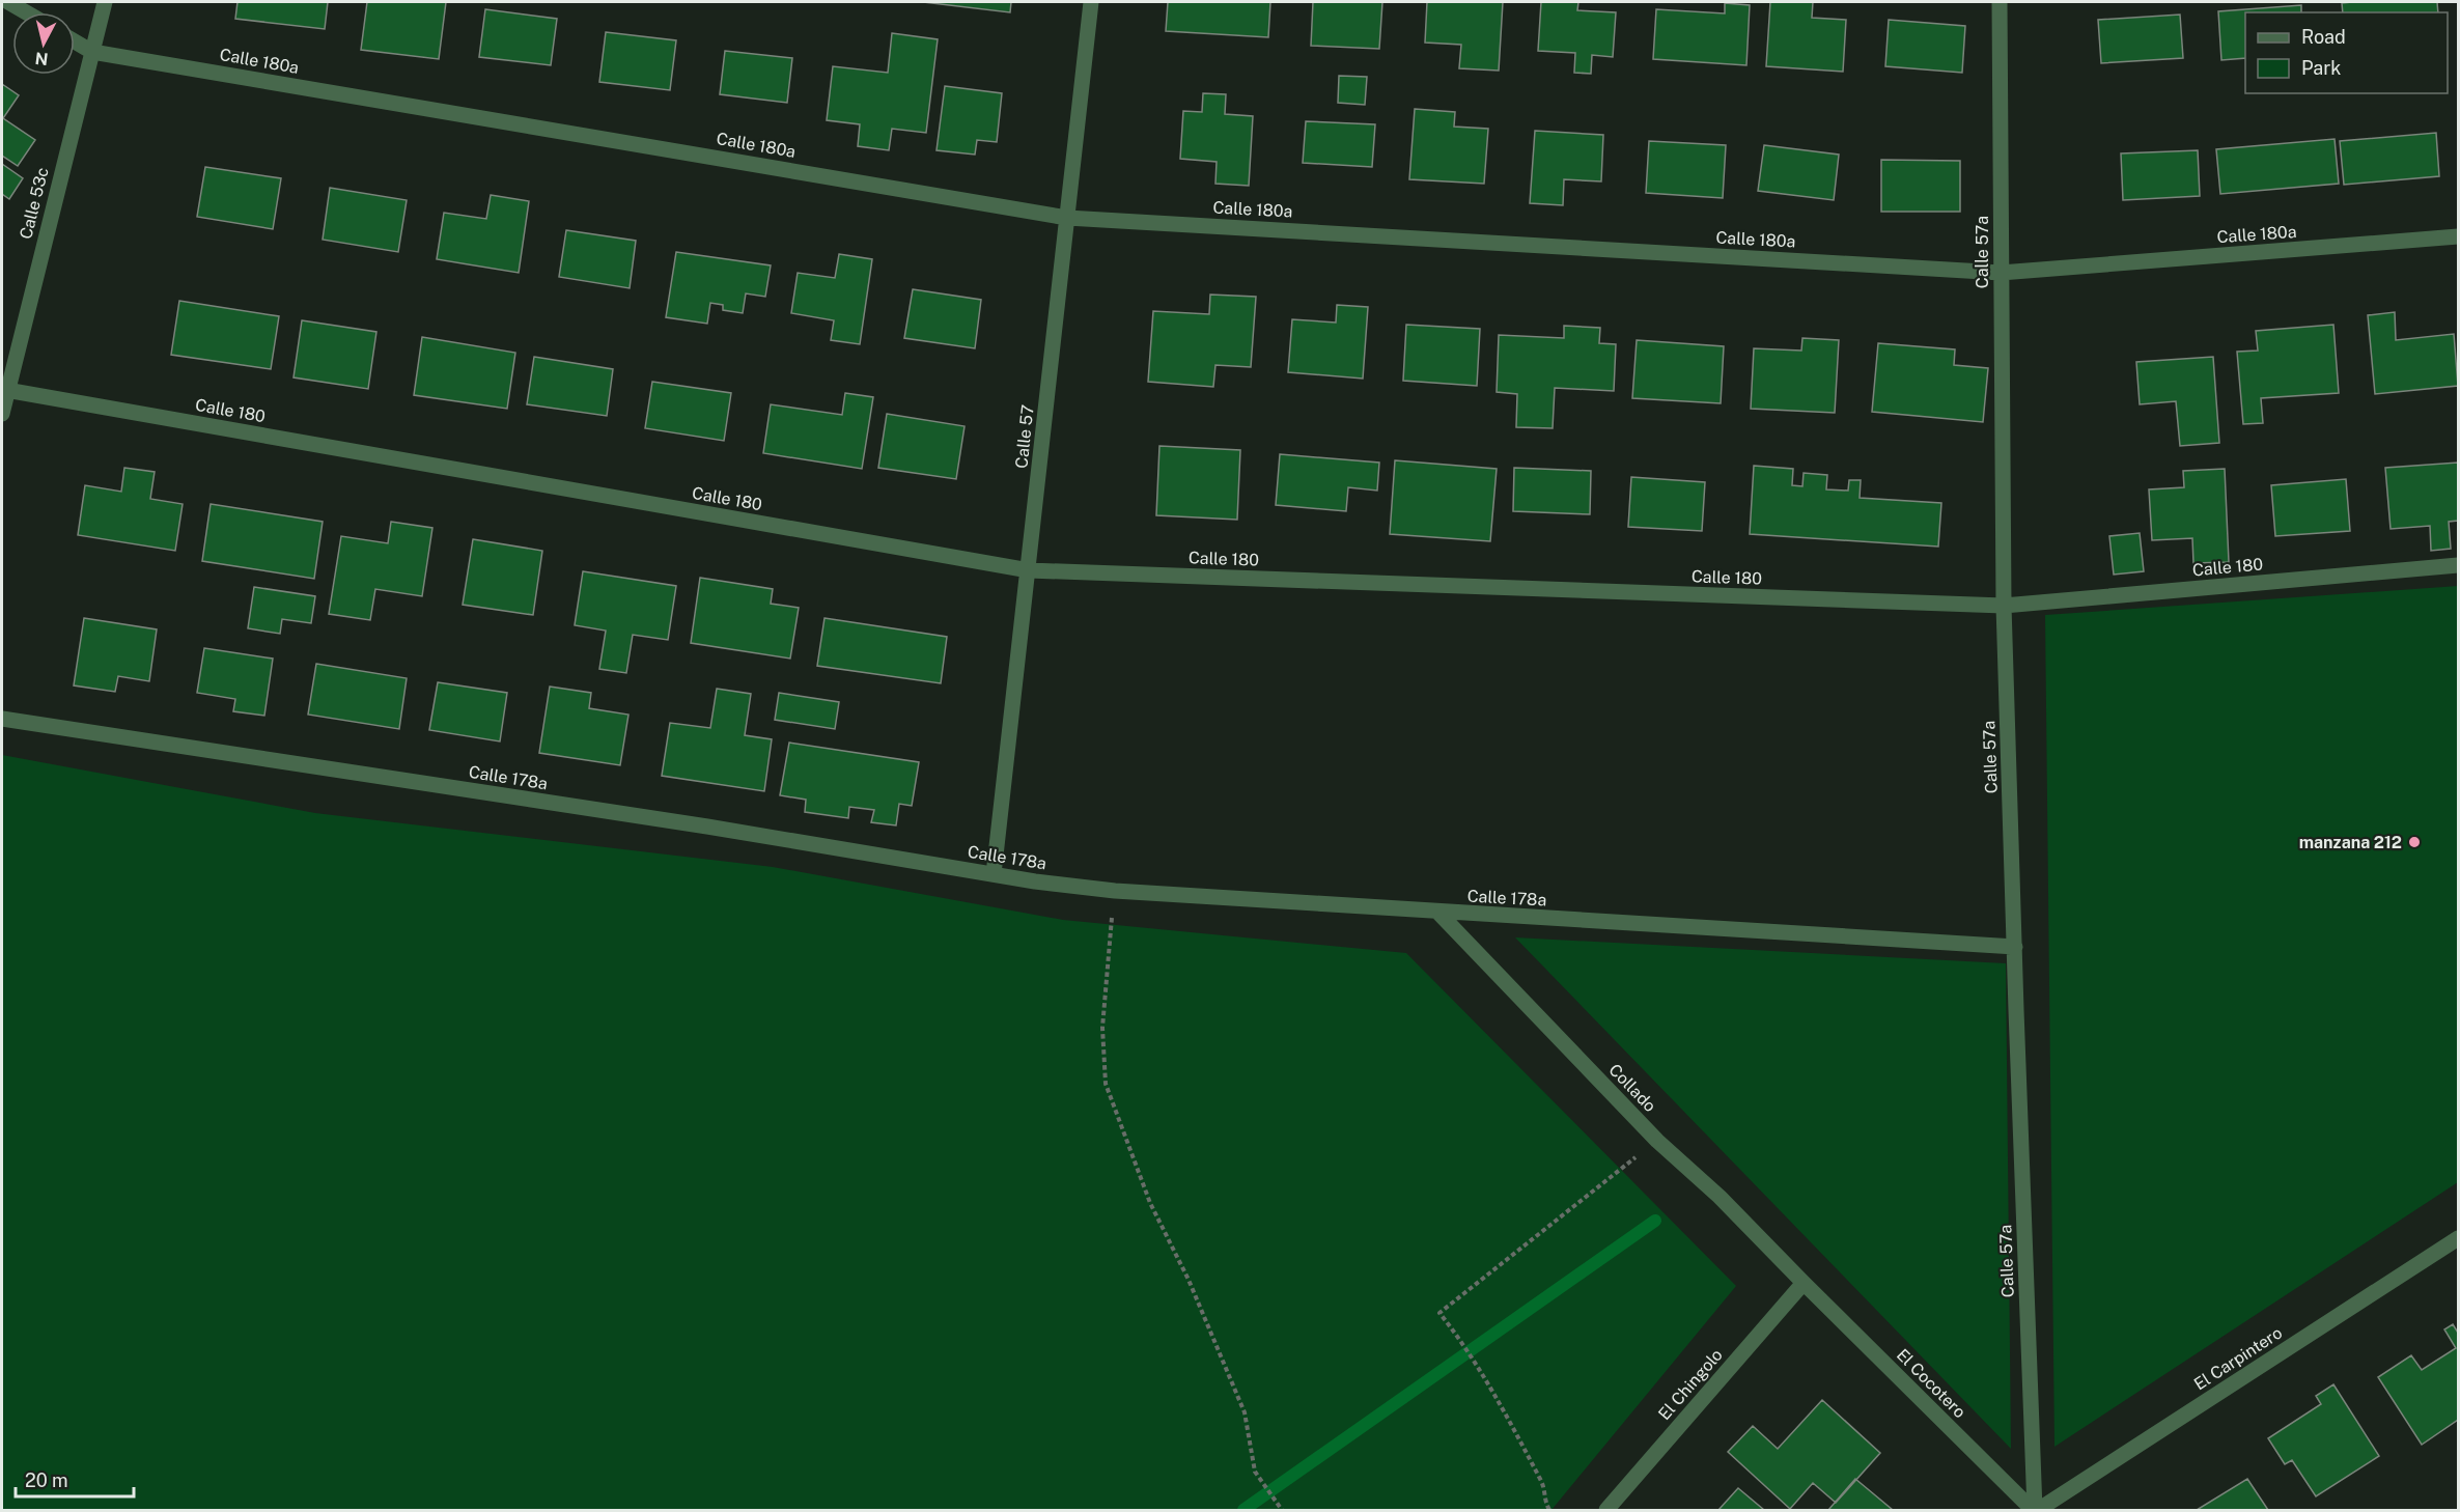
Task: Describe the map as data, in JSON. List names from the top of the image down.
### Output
{
  "streets": {
    "street": [
      "Calle 180a",
      "Calle 53c",
      "Calle 57a",
      "Calle 180",
      "Calle 57",
      "Calle 178a",
      "Collado",
      "El Carpintero",
      "El Cocotero",
      "El Chingolo"
    ]
  },
  "crossings": [
    ["Calle 180a", "Calle 53c"],
    ["Calle 180a", "Calle 57a"],
    ["Calle 180a", "Calle 57"],
    ["Calle 53c", "Calle 180"],
    ["Calle 57a", "Calle 180"],
    ["Calle 57a", "Calle 178a"],
    ["Calle 57a", "El Carpintero"],
    ["Calle 57a", "El Cocotero"],
    ["Calle 180", "Calle 57"],
    ["Calle 57", "Calle 178a"],
    ["Calle 178a", "Collado"],
    ["Collado", "El Cocotero"],
    ["Collado", "El Chingolo"],
    ["El Carpintero", "El Cocotero"],
    ["El Cocotero", "El Chingolo"]
  ],
  "places": ["manzana 212"],
  "legend": ["Road", "Park"],
  "scale_bar": "20 m",
  "north": "bottom"
}
